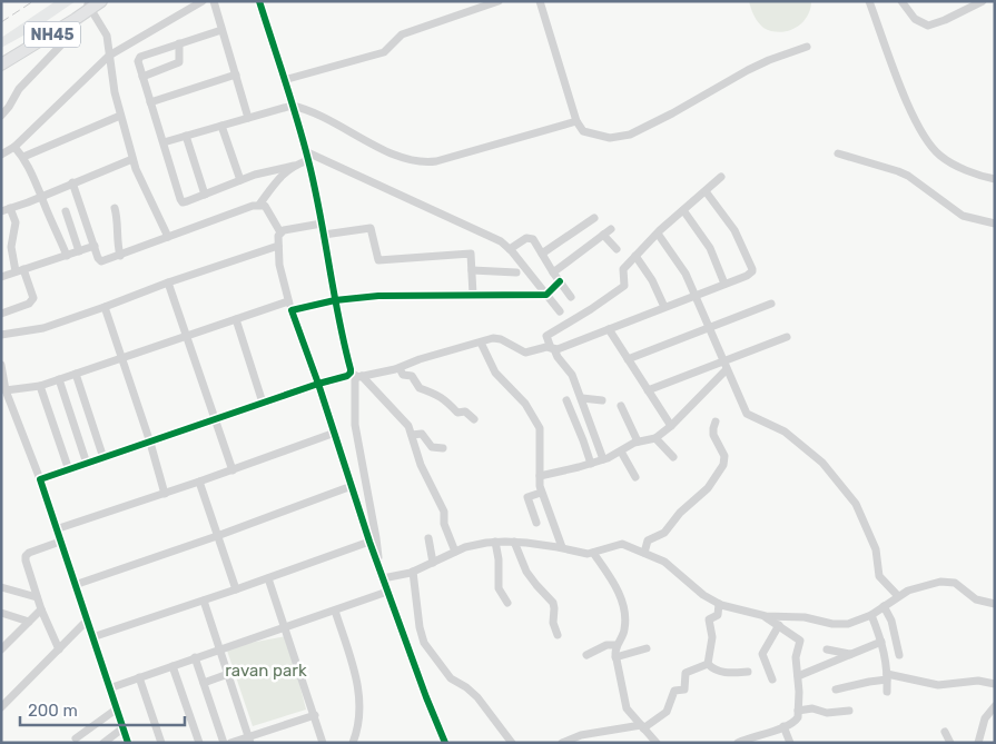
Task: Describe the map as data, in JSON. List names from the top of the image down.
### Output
{
  "streets": {
    "highway": ["NH45"]
  },
  "parks": ["ravan park"],
  "scale_bar": "200 m"
}
